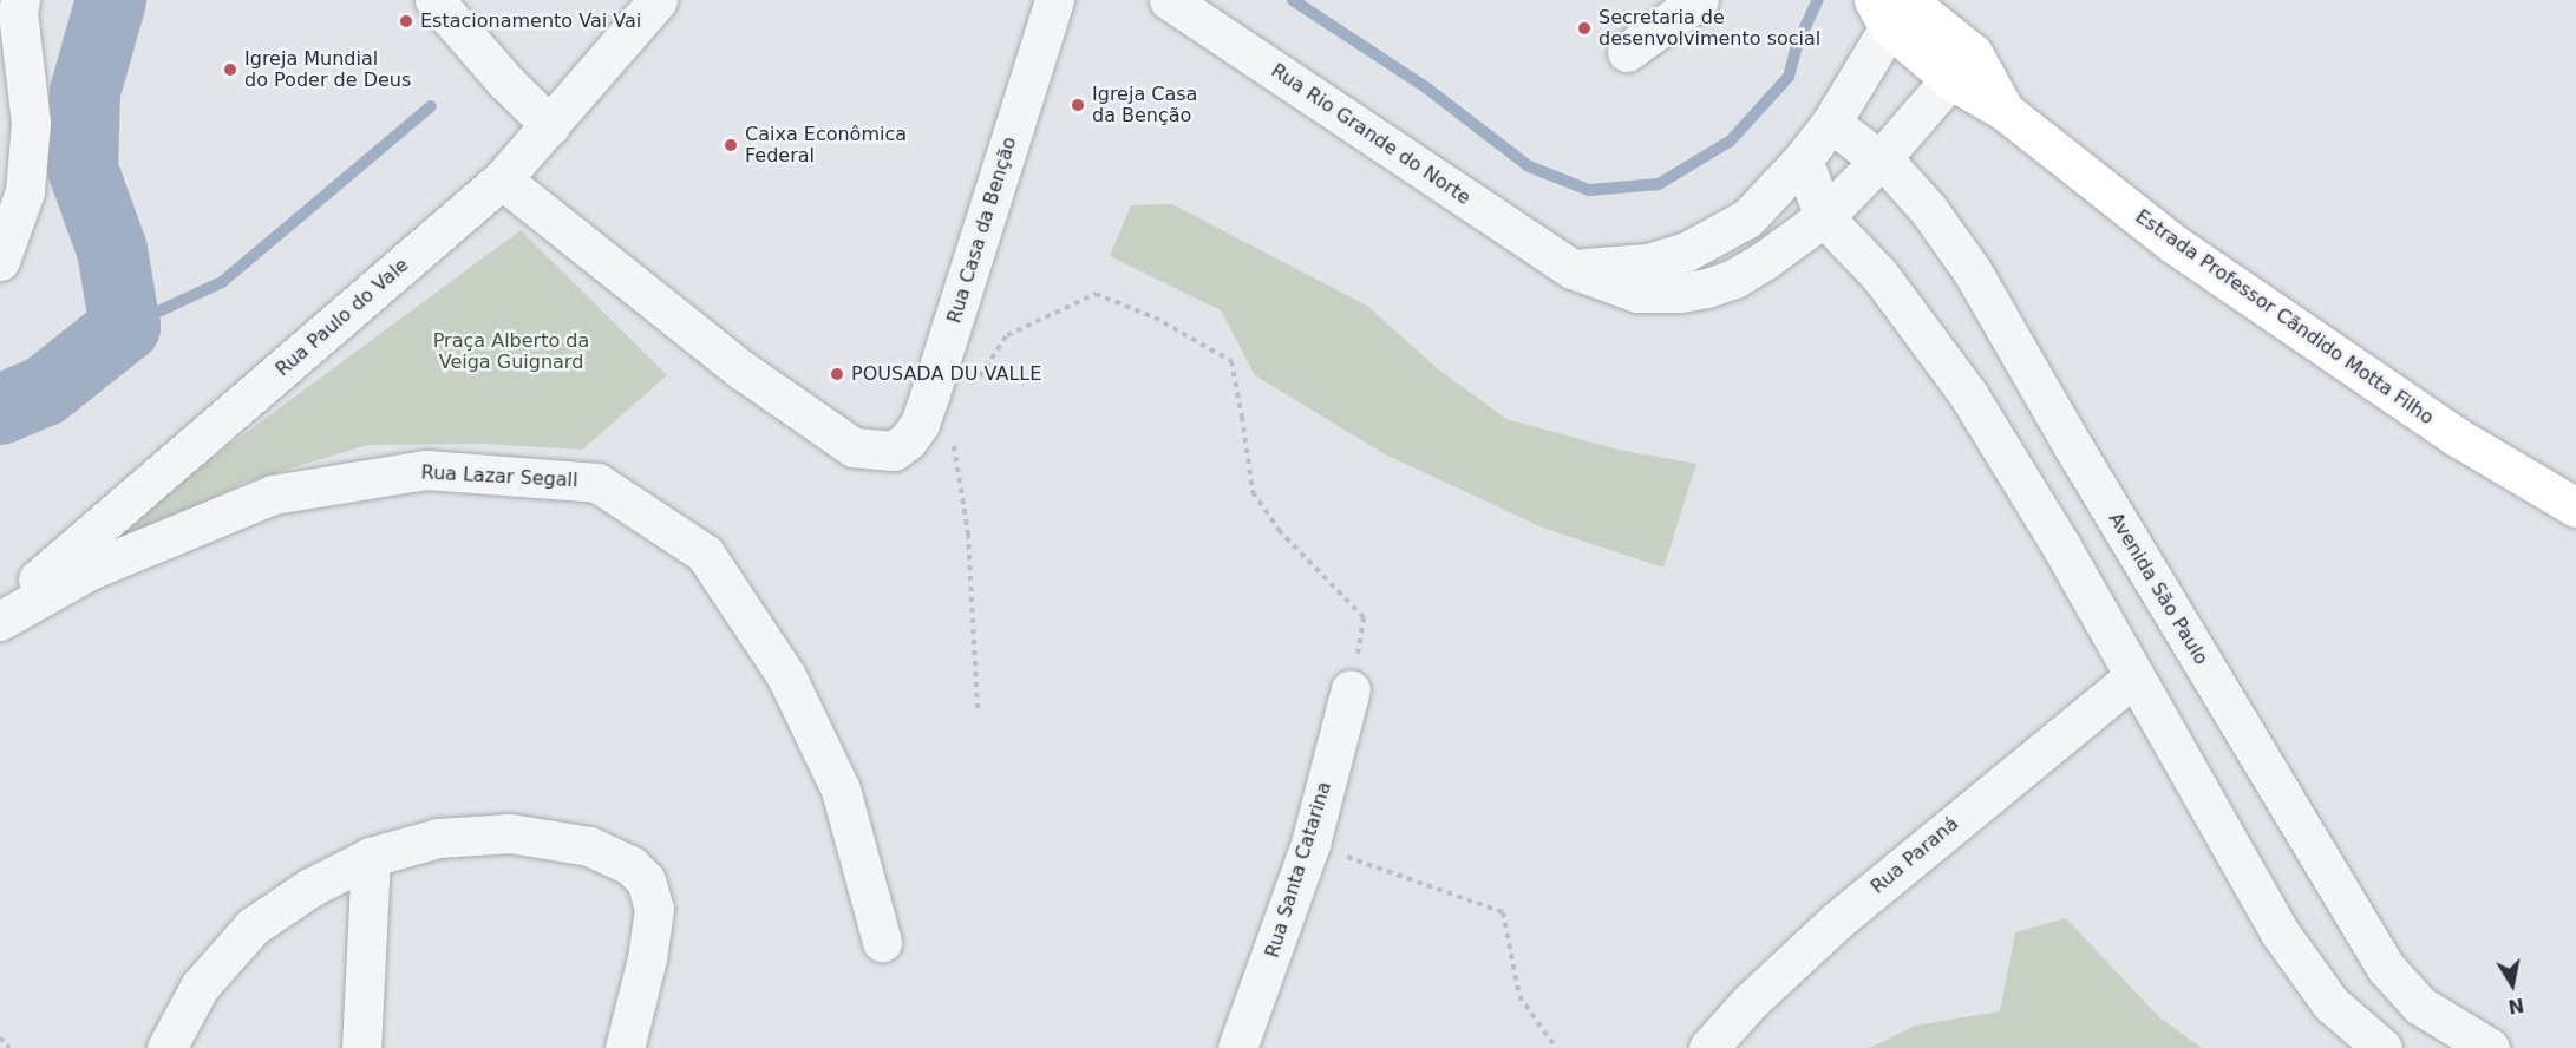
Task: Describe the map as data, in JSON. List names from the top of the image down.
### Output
{
  "streets": {
    "main road": ["Estrada Professor Cãndido Motta Filho"],
    "street": [
      "Rua Rio Grande do Norte",
      "Rua Casa da Benção",
      "Rua Paulo do Vale",
      "Rua Lazar Segall",
      "Avenida São Paulo",
      "Rua Paraná",
      "Rua Santa Catarina"
    ]
  },
  "crossings": [
    ["Rua Rio Grande do Norte", "Estrada Professor Cãndido Motta Filho"],
    ["Rua Rio Grande do Norte", "Avenida São Paulo"],
    ["Rua Casa da Benção", "Rua Paulo do Vale"]
  ],
  "parks": ["Praça Alberto da Veiga Guignard"],
  "places": [
    "Estacionamento Vai Vai",
    "Secretaria de desenvolvimento social",
    "Igreja Mundial do Poder de Deus",
    "Igreja Casa da Benção",
    "Caixa Econômica Federal",
    "POUSADA DU VALLE"
  ],
  "north": "bottom"
}
